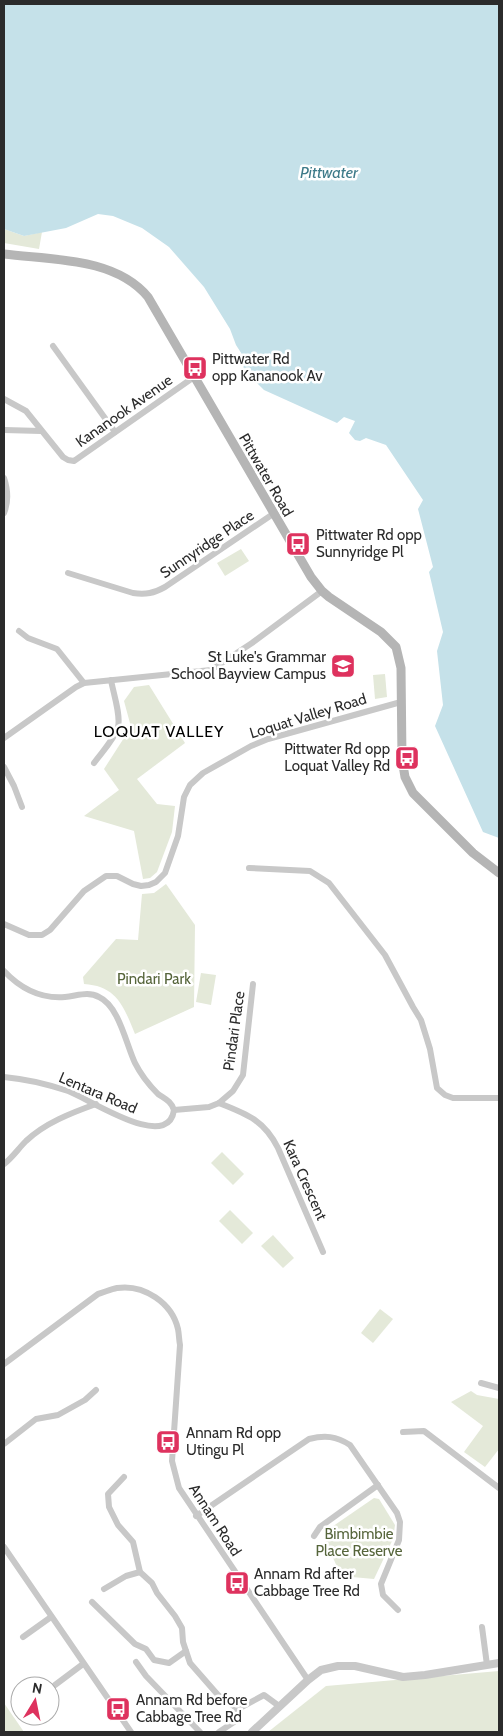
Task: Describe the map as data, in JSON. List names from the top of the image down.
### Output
{
  "streets": {
    "main road": ["Pittwater Road"],
    "street": [
      "Kananook Avenue",
      "Sunnyridge Place",
      "Loquat Valley Road",
      "Pindari Place",
      "Lentara Road",
      "Kara Crescent",
      "Annam Road"
    ]
  },
  "crossings": [
    ["Kananook Avenue", "Pittwater Road"],
    ["Pittwater Road", "Sunnyridge Place"],
    ["Pittwater Road", "Loquat Valley Road"],
    ["Pindari Place", "Kara Crescent"]
  ],
  "districts": ["LOQUAT VALLEY"],
  "water": ["Pittwater"],
  "parks": ["Pindari Park", "Bimbimbie Place Reserve"],
  "places": {
    "bus stop": [
      "Pittwater Rd opp Kananook Av",
      "Pittwater Rd opp Sunnyridge Pl",
      "Pittwater Rd opp Loquat Valley Rd",
      "Annam Rd opp Utingu Pl",
      "Annam Rd after Cabbage Tree Rd",
      "Annam Rd before Cabbage Tree Rd"
    ],
    "school or university": ["St Luke's Grammar School Bayview Campus"]
  },
  "north": "top"
}
